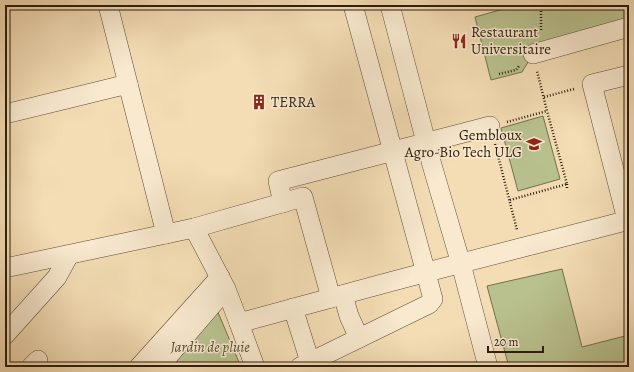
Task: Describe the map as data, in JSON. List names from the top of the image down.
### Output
{
  "parks": ["Jardin de pluie"],
  "places": {
    "restaurant": ["Restaurant Universitaire"],
    "building": ["TERRA"],
    "school or university": ["Gembloux Agro-Bio Tech ULG"]
  },
  "scale_bar": "20 m"
}
